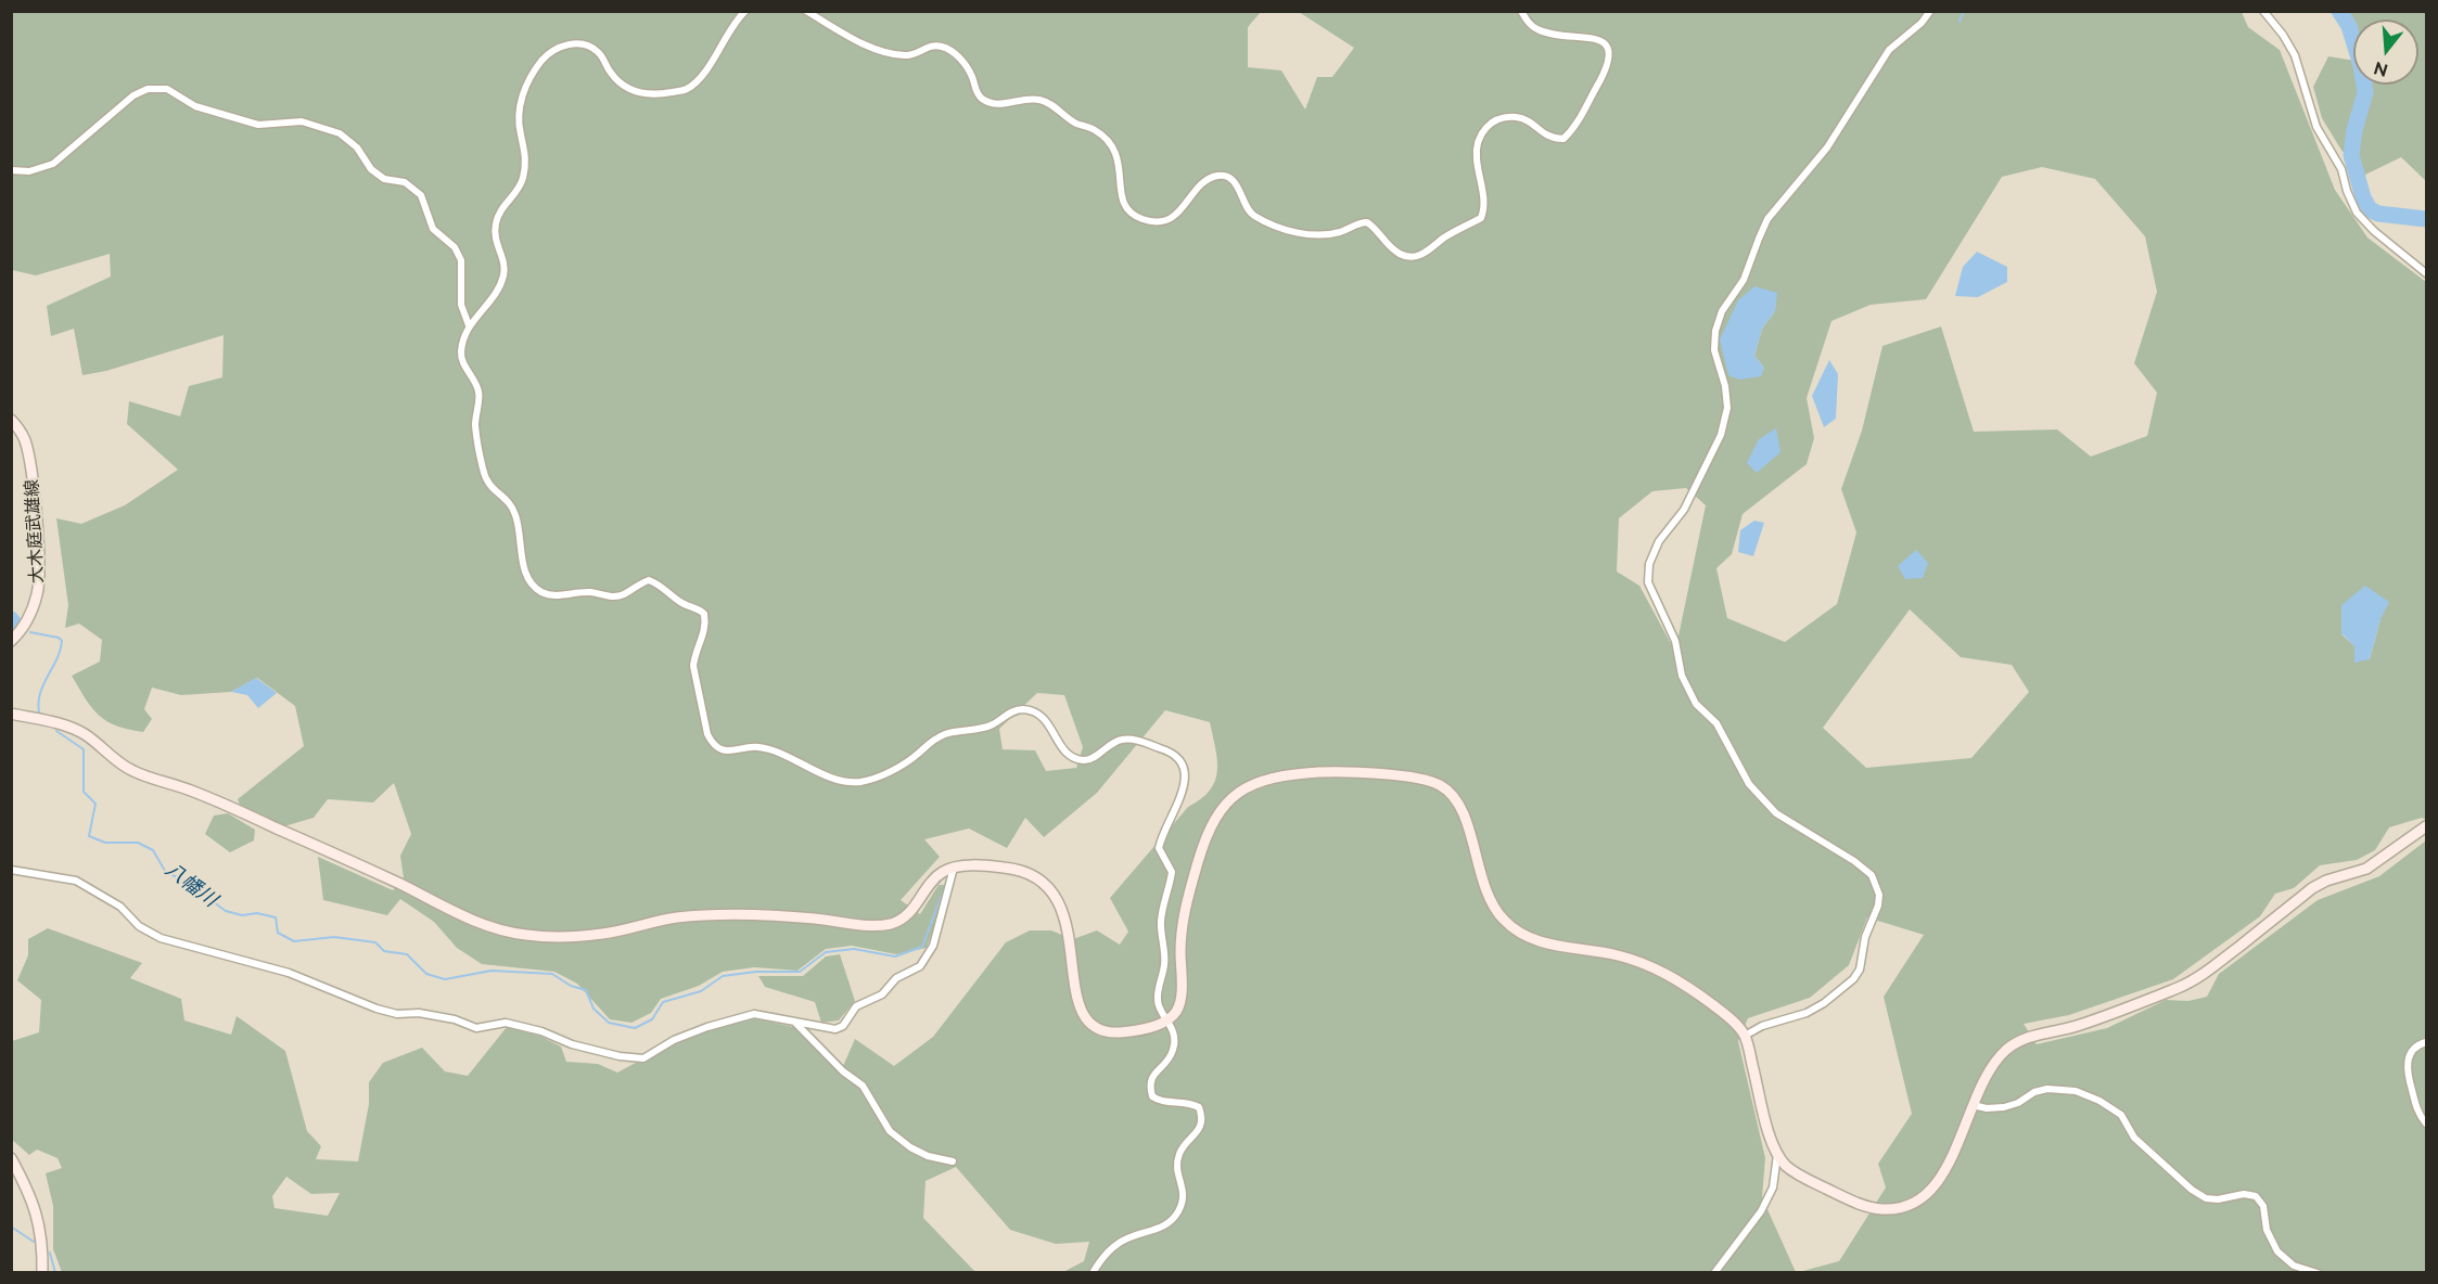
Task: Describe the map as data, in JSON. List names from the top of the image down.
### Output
{
  "streets": {
    "street": ["大木庭武雄線"]
  },
  "water": ["八幡川"],
  "north": "bottom"
}
